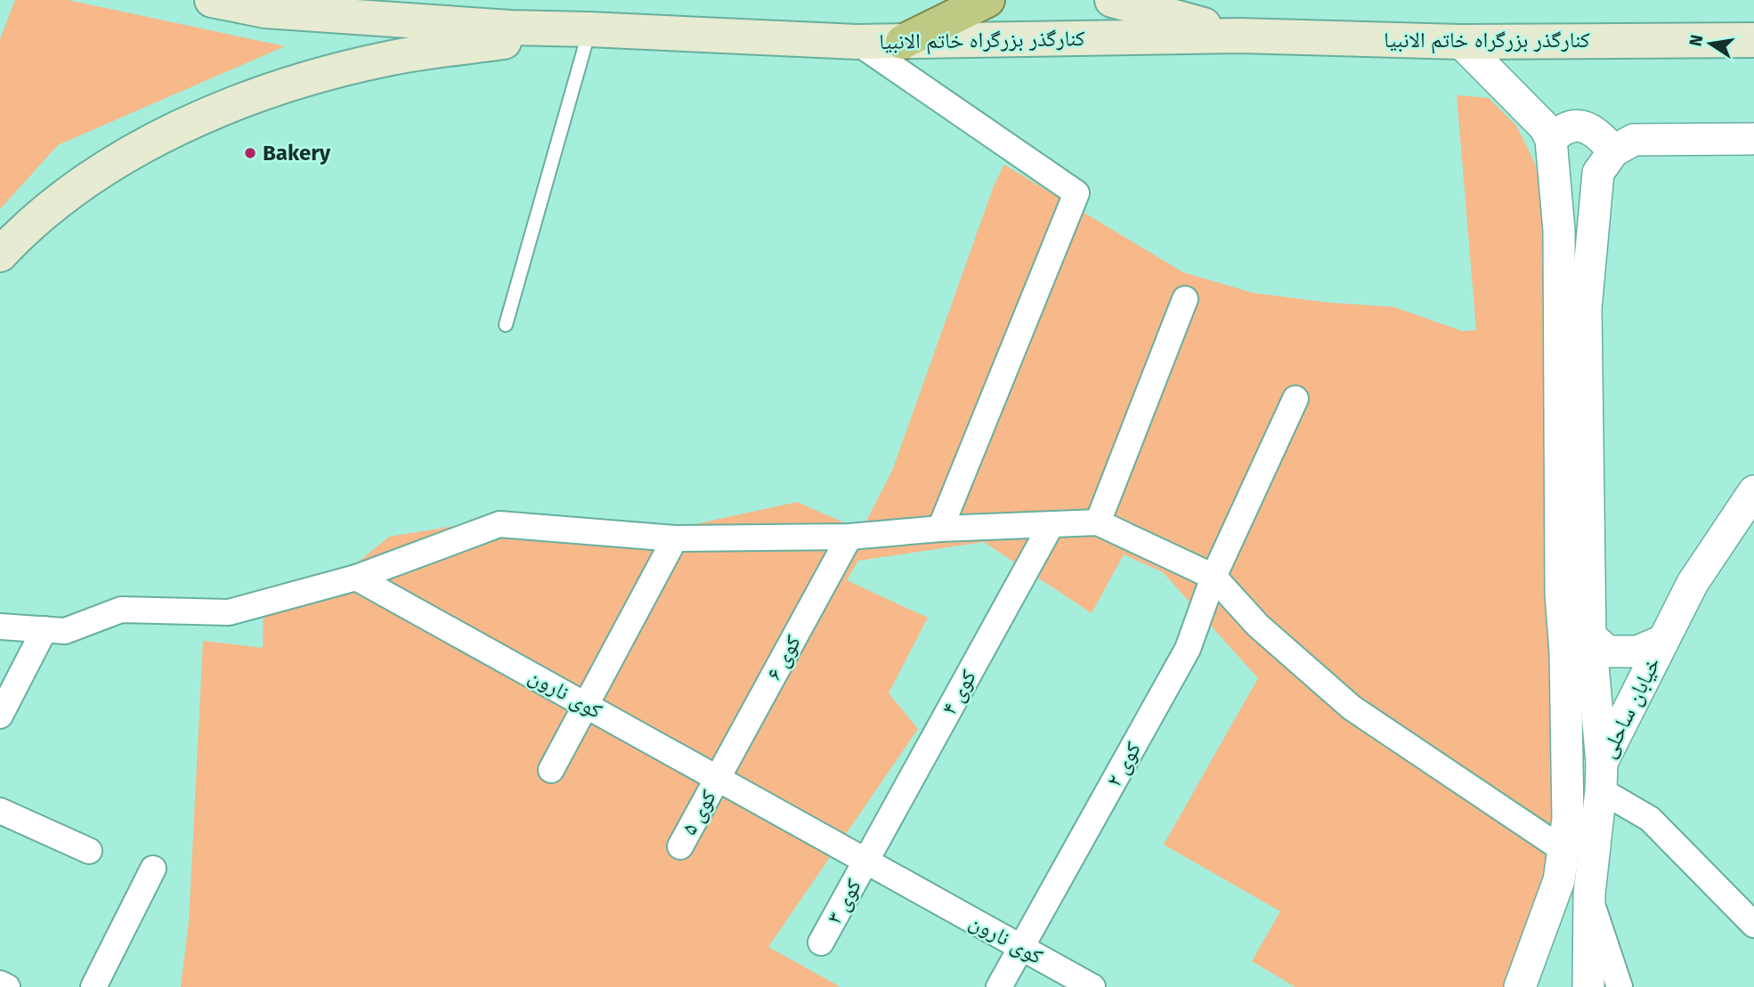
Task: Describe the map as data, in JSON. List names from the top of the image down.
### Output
{
  "streets": {
    "main road": ["کنارگذر بزرگراه خاتم الانبیا"],
    "street": [
      "کوی ۶",
      "کوی ۴",
      "کوی نارون",
      "خیابان ساحلی",
      "کوی ۲",
      "کوی ۵",
      "کوی ۳"
    ]
  },
  "crossings": [
    ["کوی ۶", "کوی نارون"],
    ["کوی ۶", "کوی ۵"],
    ["کوی ۴", "کوی نارون"],
    ["کوی ۴", "کوی ۳"],
    ["کوی نارون", "کوی ۲"],
    ["کوی نارون", "کوی ۵"],
    ["کوی نارون", "کوی ۳"]
  ],
  "places": ["Bakery"],
  "north": "left"
}
